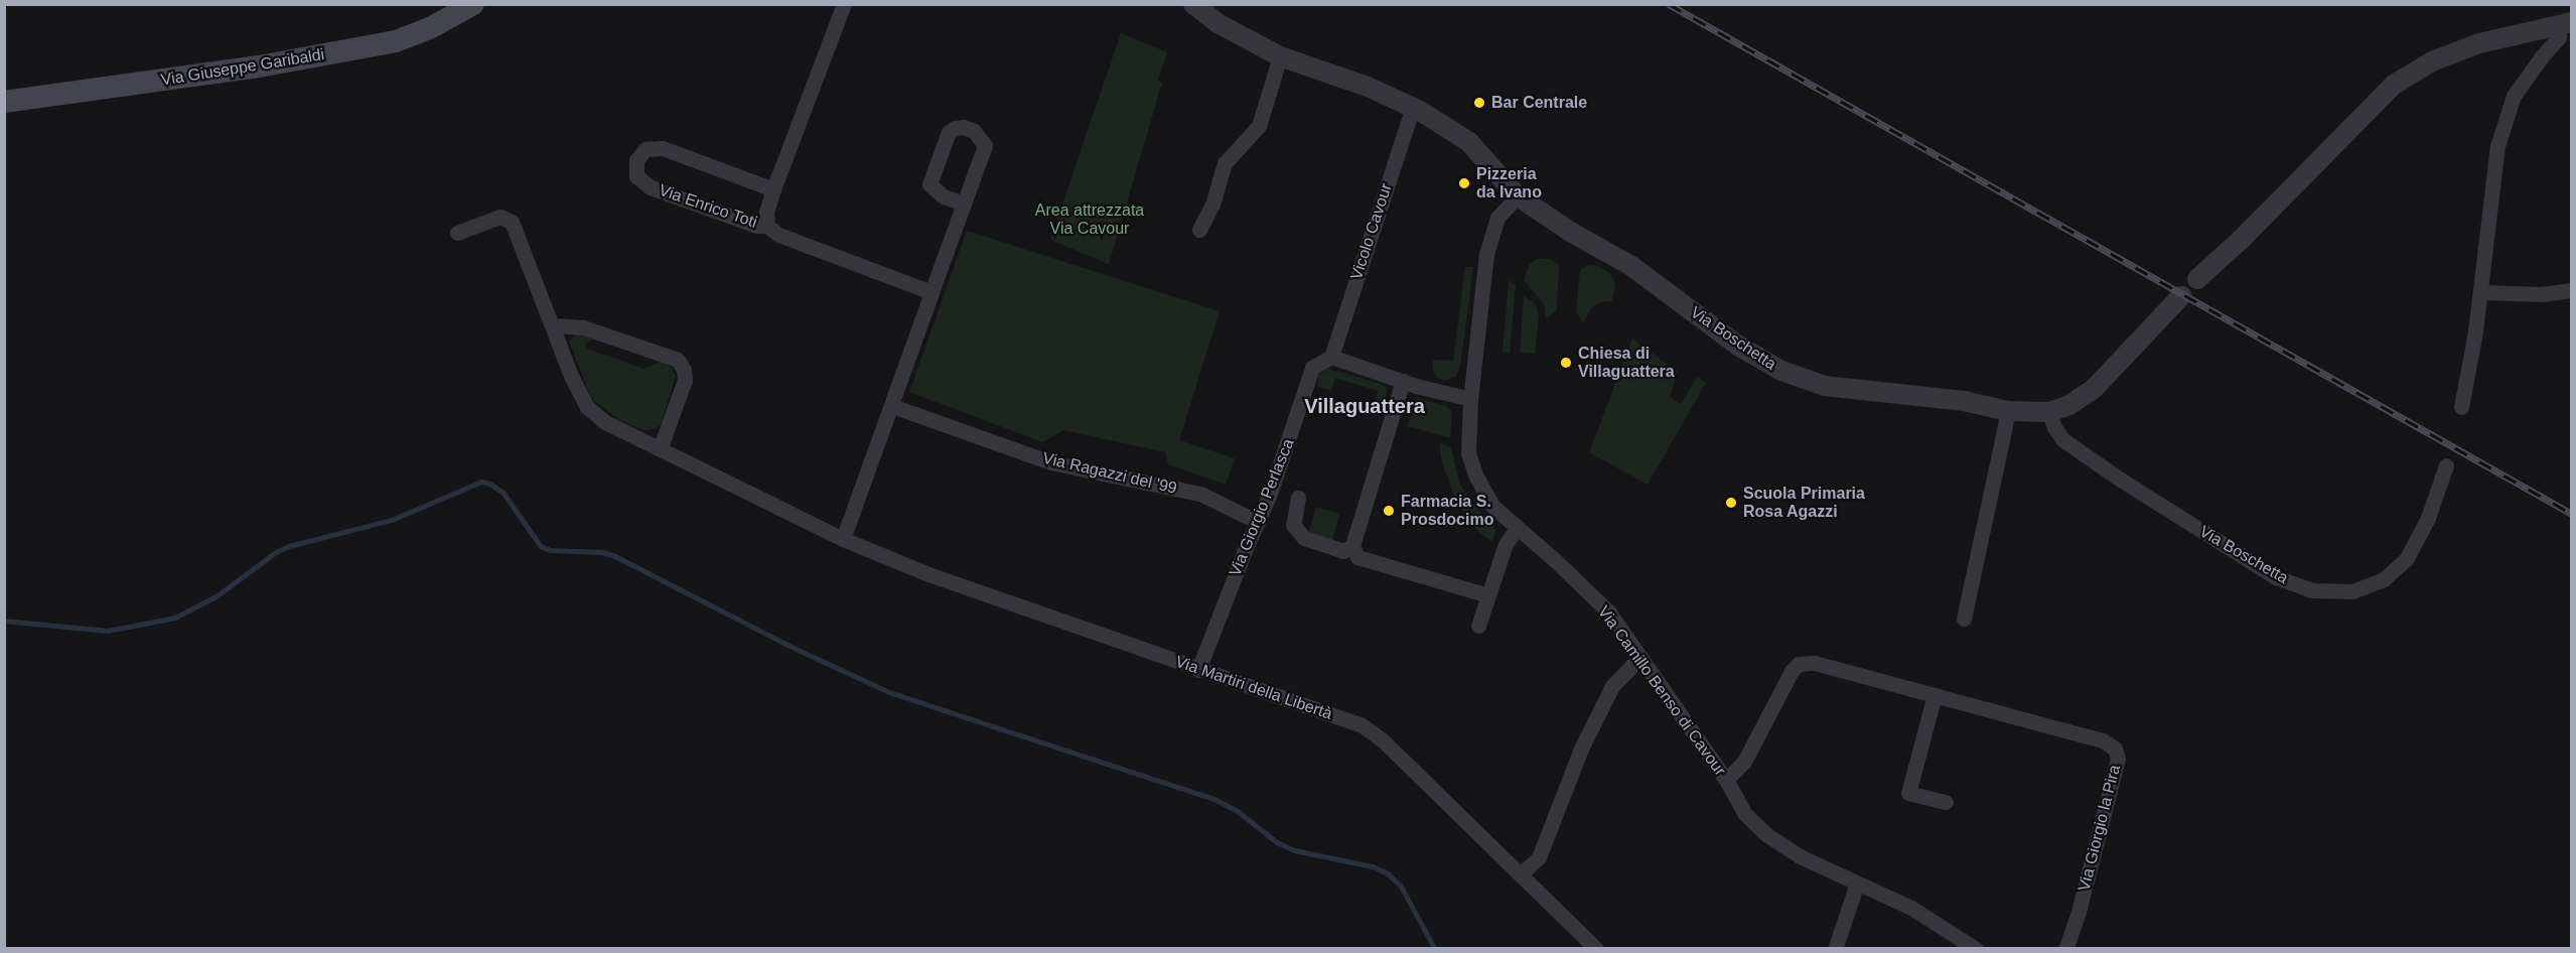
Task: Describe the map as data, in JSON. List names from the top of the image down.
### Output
{
  "streets": {
    "main road": ["Via Giuseppe Garibaldi"],
    "street": [
      "Via Enrico Toti",
      "Vicolo Cavour",
      "Via Boschetta",
      "Via Ragazzi del '99",
      "Via Giorgio Perlasca",
      "Via Martiri della Libertà",
      "Via Camillo Benso di Cavour",
      "Via Giorgio la Pira"
    ]
  },
  "crossings": [
    ["Vicolo Cavour", "Via Giorgio Perlasca"],
    ["Via Boschetta", "Via Camillo Benso di Cavour"],
    ["Via Ragazzi del '99", "Via Giorgio Perlasca"],
    ["Via Giorgio Perlasca", "Via Martiri della Libertà"],
    ["Via Camillo Benso di Cavour", "Via Giorgio la Pira"]
  ],
  "districts": ["Villaguattera"],
  "parks": ["Area attrezzata Via Cavour"],
  "places": [
    "Bar Centrale",
    "Pizzeria da Ivano",
    "Chiesa di Villaguattera",
    "Scuola Primaria Rosa Agazzi",
    "Farmacia S. Prosdocimo"
  ]
}
